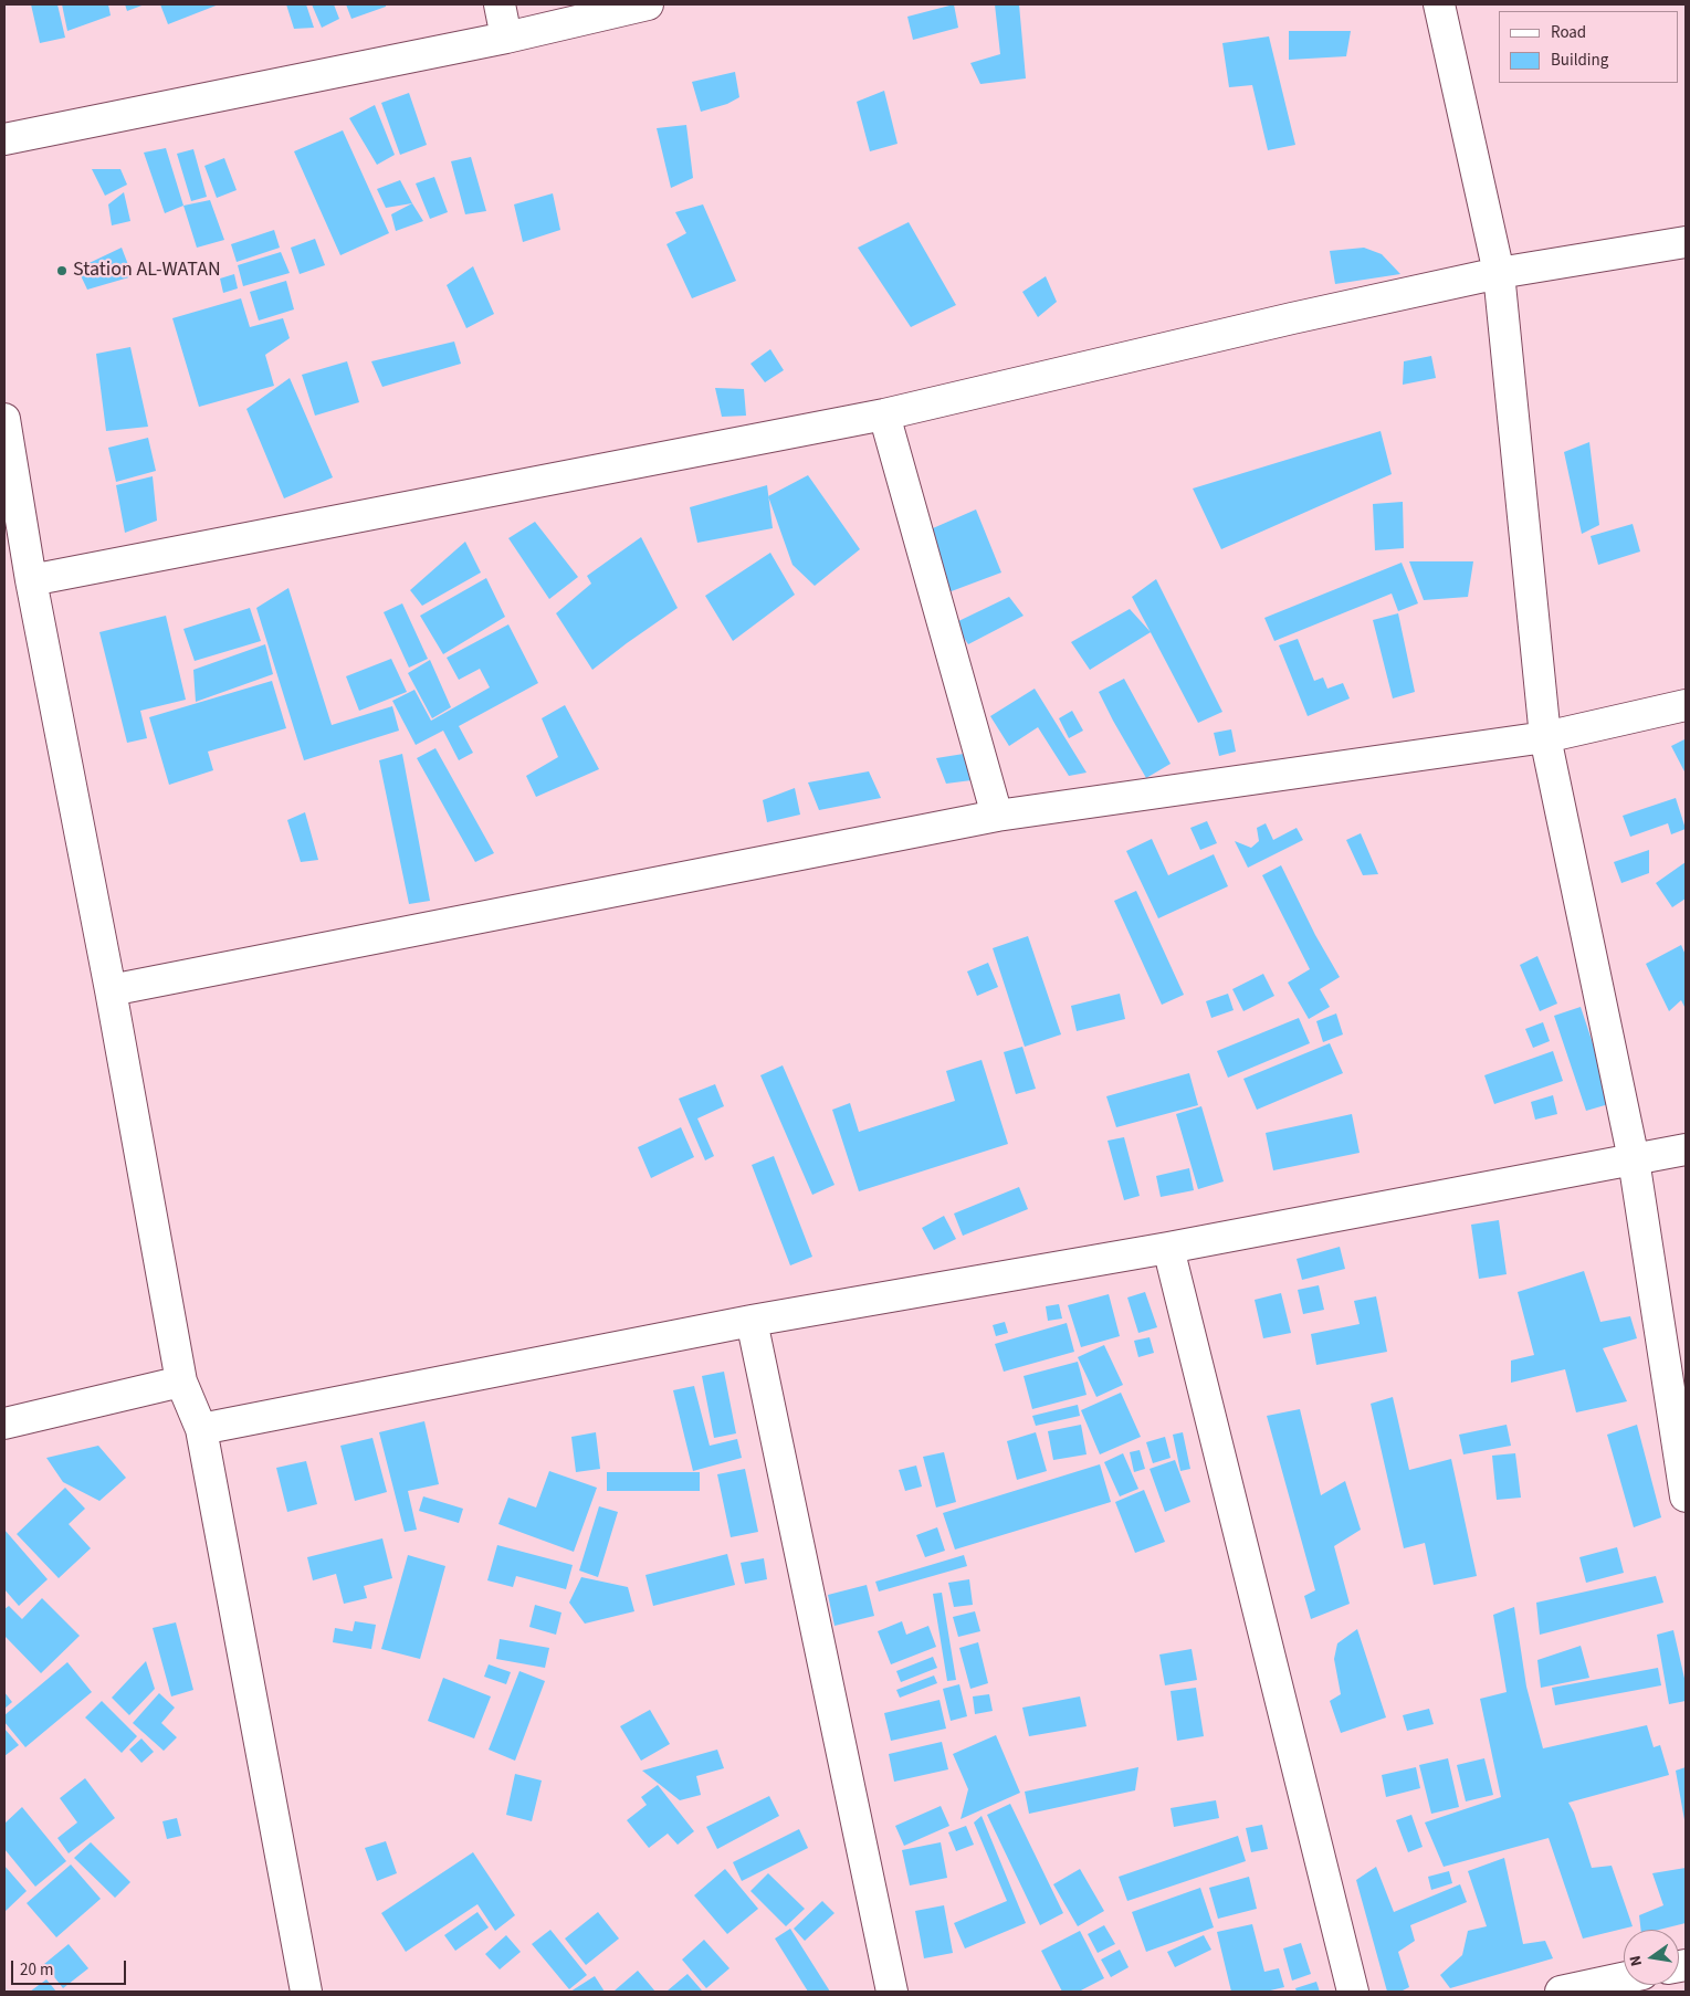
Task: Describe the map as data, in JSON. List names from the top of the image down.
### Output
{
  "places": ["Station AL-WATAN"],
  "legend": ["Road", "Building"],
  "scale_bar": "20 m",
  "north": "left"
}
